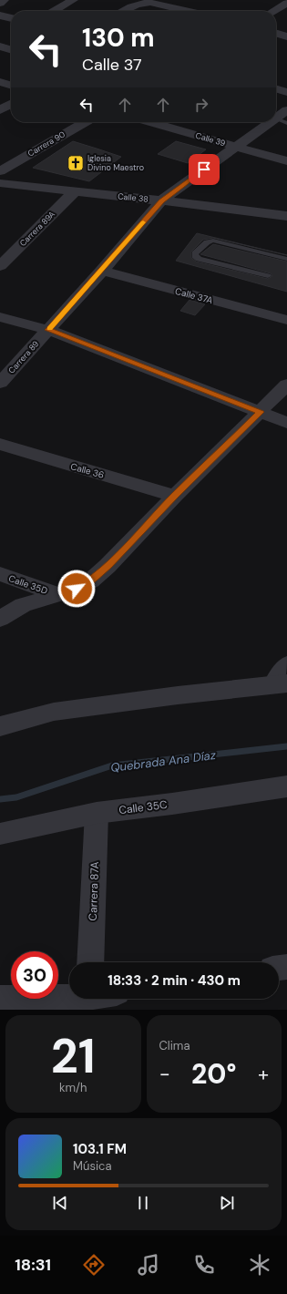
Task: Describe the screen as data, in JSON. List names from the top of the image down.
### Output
{
  "streets": {
    "street": [
      "Calle 39",
      "Carrera 90",
      "Calle 38",
      "Carrera 89A",
      "Calle 37A",
      "Carrera 89",
      "Calle 36",
      "Calle 35D",
      "Calle 35C",
      "Carrera 87A"
    ]
  },
  "crossings": [
    ["Calle 39", "Carrera 89"],
    ["Calle 38", "Carrera 89A"],
    ["Calle 38", "Carrera 89"],
    ["Calle 37A", "Carrera 89"],
    ["Calle 35C", "Carrera 87A"]
  ],
  "water": ["Quebrada Ana Díaz"],
  "places": {
    "church": ["Iglesia Divino Maestro"]
  },
  "page": {
    "turn": ["130 m", "Calle 37"],
    "limit": "30",
    "trip": "18:33 · 2 min · 430 m",
    "tile": [
      ["21", "km/h"],
      "Clima"
    ],
    "heat": ["−", "20°", "+"],
    "song": ["103.1 FM", "Música"],
    "tabs": "18:31"
  }
}
